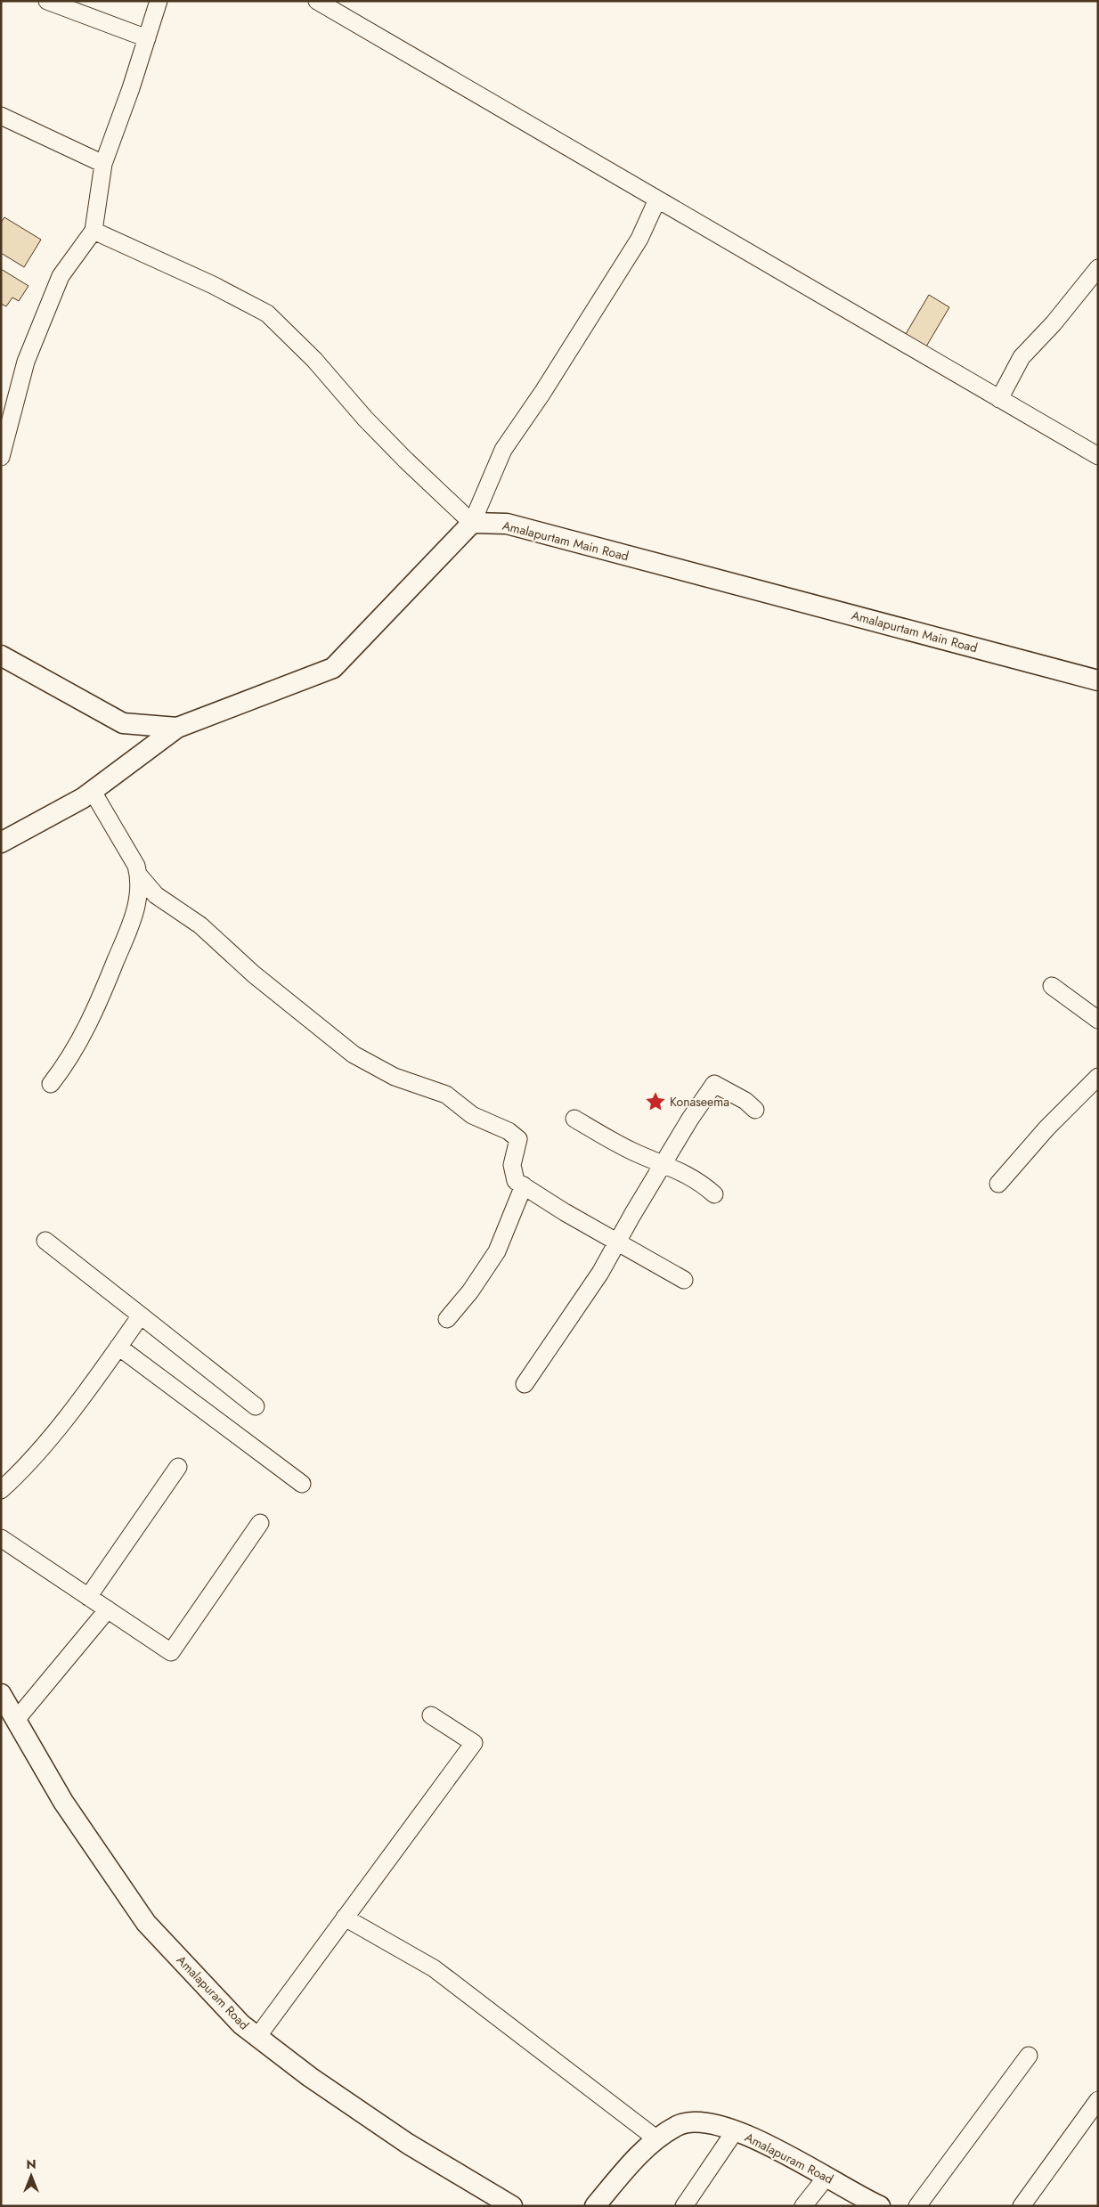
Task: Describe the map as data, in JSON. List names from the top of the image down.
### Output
{
  "streets": {
    "street": ["Amalapurtam Main Road", "Amalapuram Road"]
  },
  "places": {
    "place": ["Konaseema"]
  },
  "north": "top"
}
